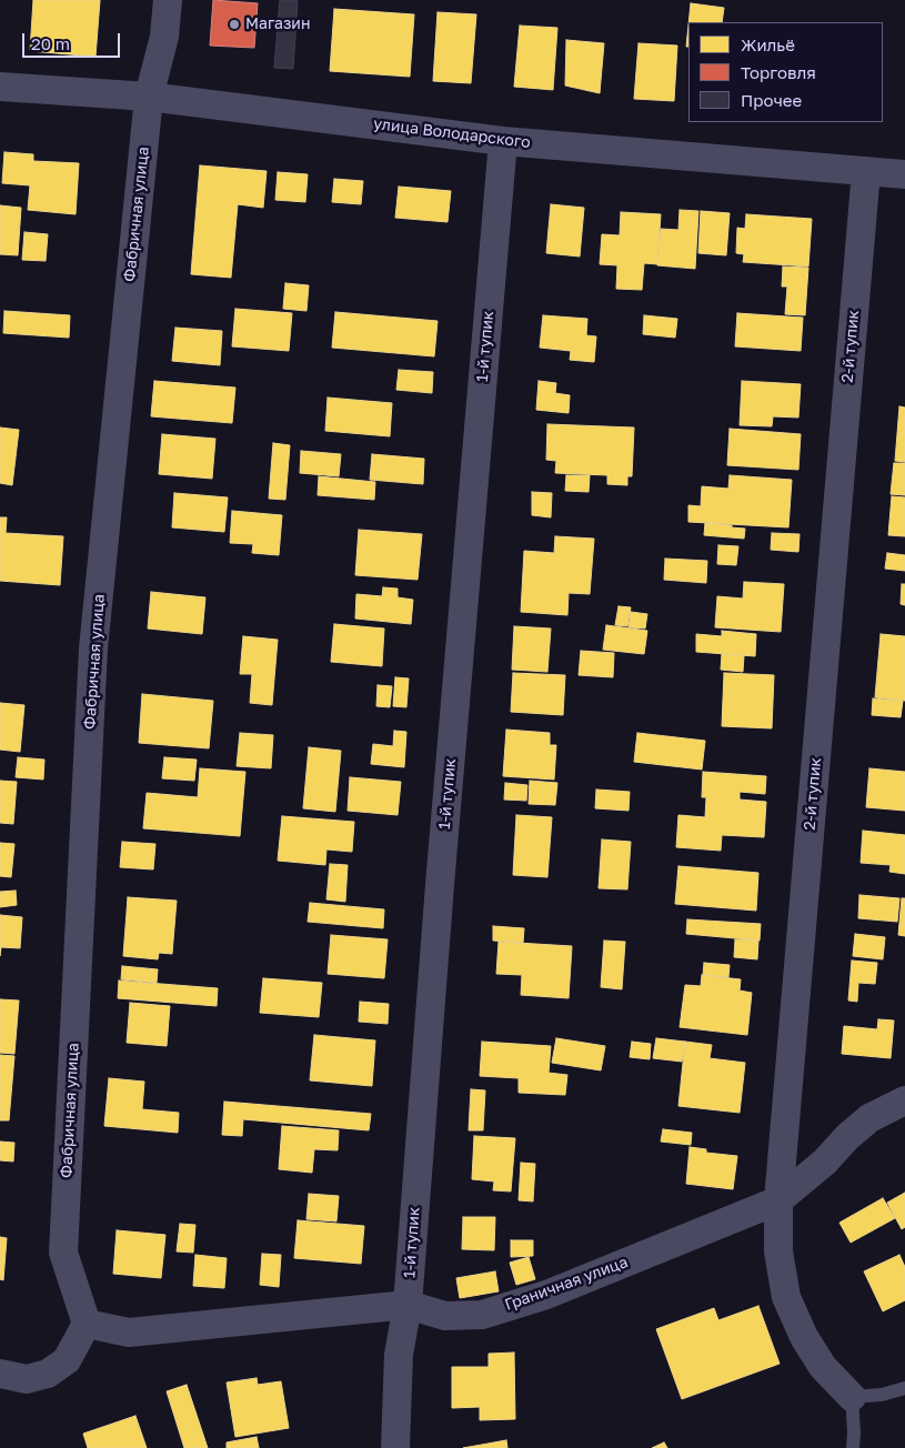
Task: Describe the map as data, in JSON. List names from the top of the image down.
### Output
{
  "streets": {
    "street": [
      "улица Володарского",
      "Фабричная улица",
      "1-й тупик",
      "2-й тупик",
      "Граничная улица"
    ]
  },
  "crossings": [
    ["улица Володарского", "Фабричная улица"],
    ["улица Володарского", "1-й тупик"],
    ["улица Володарского", "2-й тупик"],
    ["Фабричная улица", "Граничная улица"],
    ["1-й тупик", "Граничная улица"],
    ["2-й тупик", "Граничная улица"]
  ],
  "places": ["Магазин"],
  "legend": ["Жильё", "Торговля", "Прочее"],
  "scale_bar": "20 m"
}
